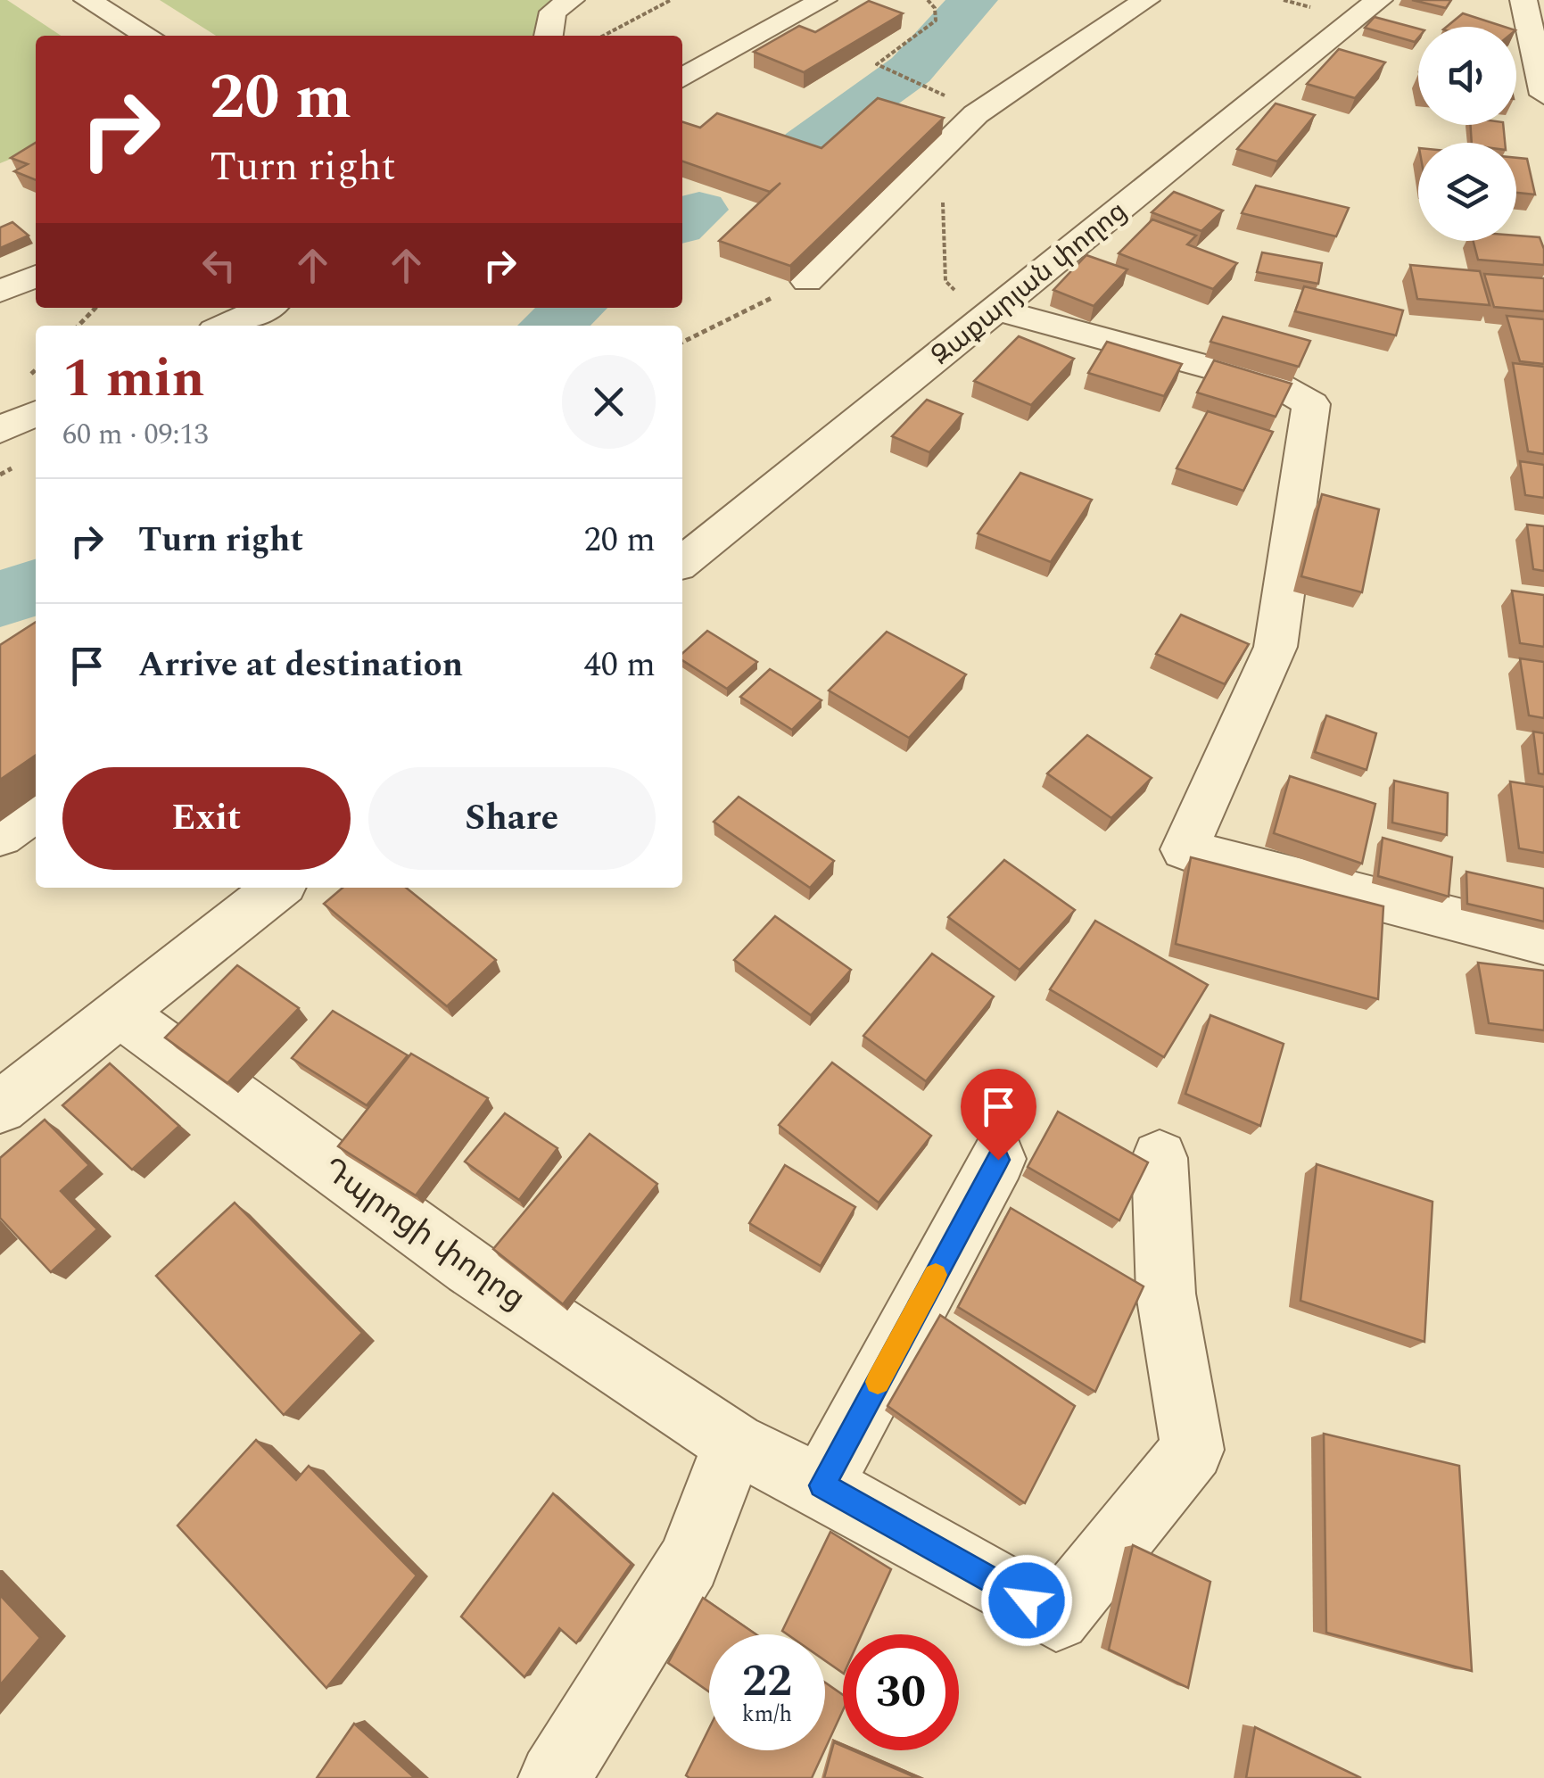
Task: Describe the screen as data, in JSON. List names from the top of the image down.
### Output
{
  "streets": {
    "street": ["Զաքարյան փողոց", "Դպրոցի փողոց"]
  },
  "page": {
    "turn": ["20 m", "Turn right"],
    "heading": ["1 min", "60 m · 09:13"],
    "list": [
      {
        "name": "Turn right",
        "value": "20 m"
      },
      {
        "name": "Arrive at destination",
        "value": "40 m"
      }
    ],
    "buttons": ["Exit", "Share"],
    "speed": "22 km/h",
    "limit": "30"
  }
}
